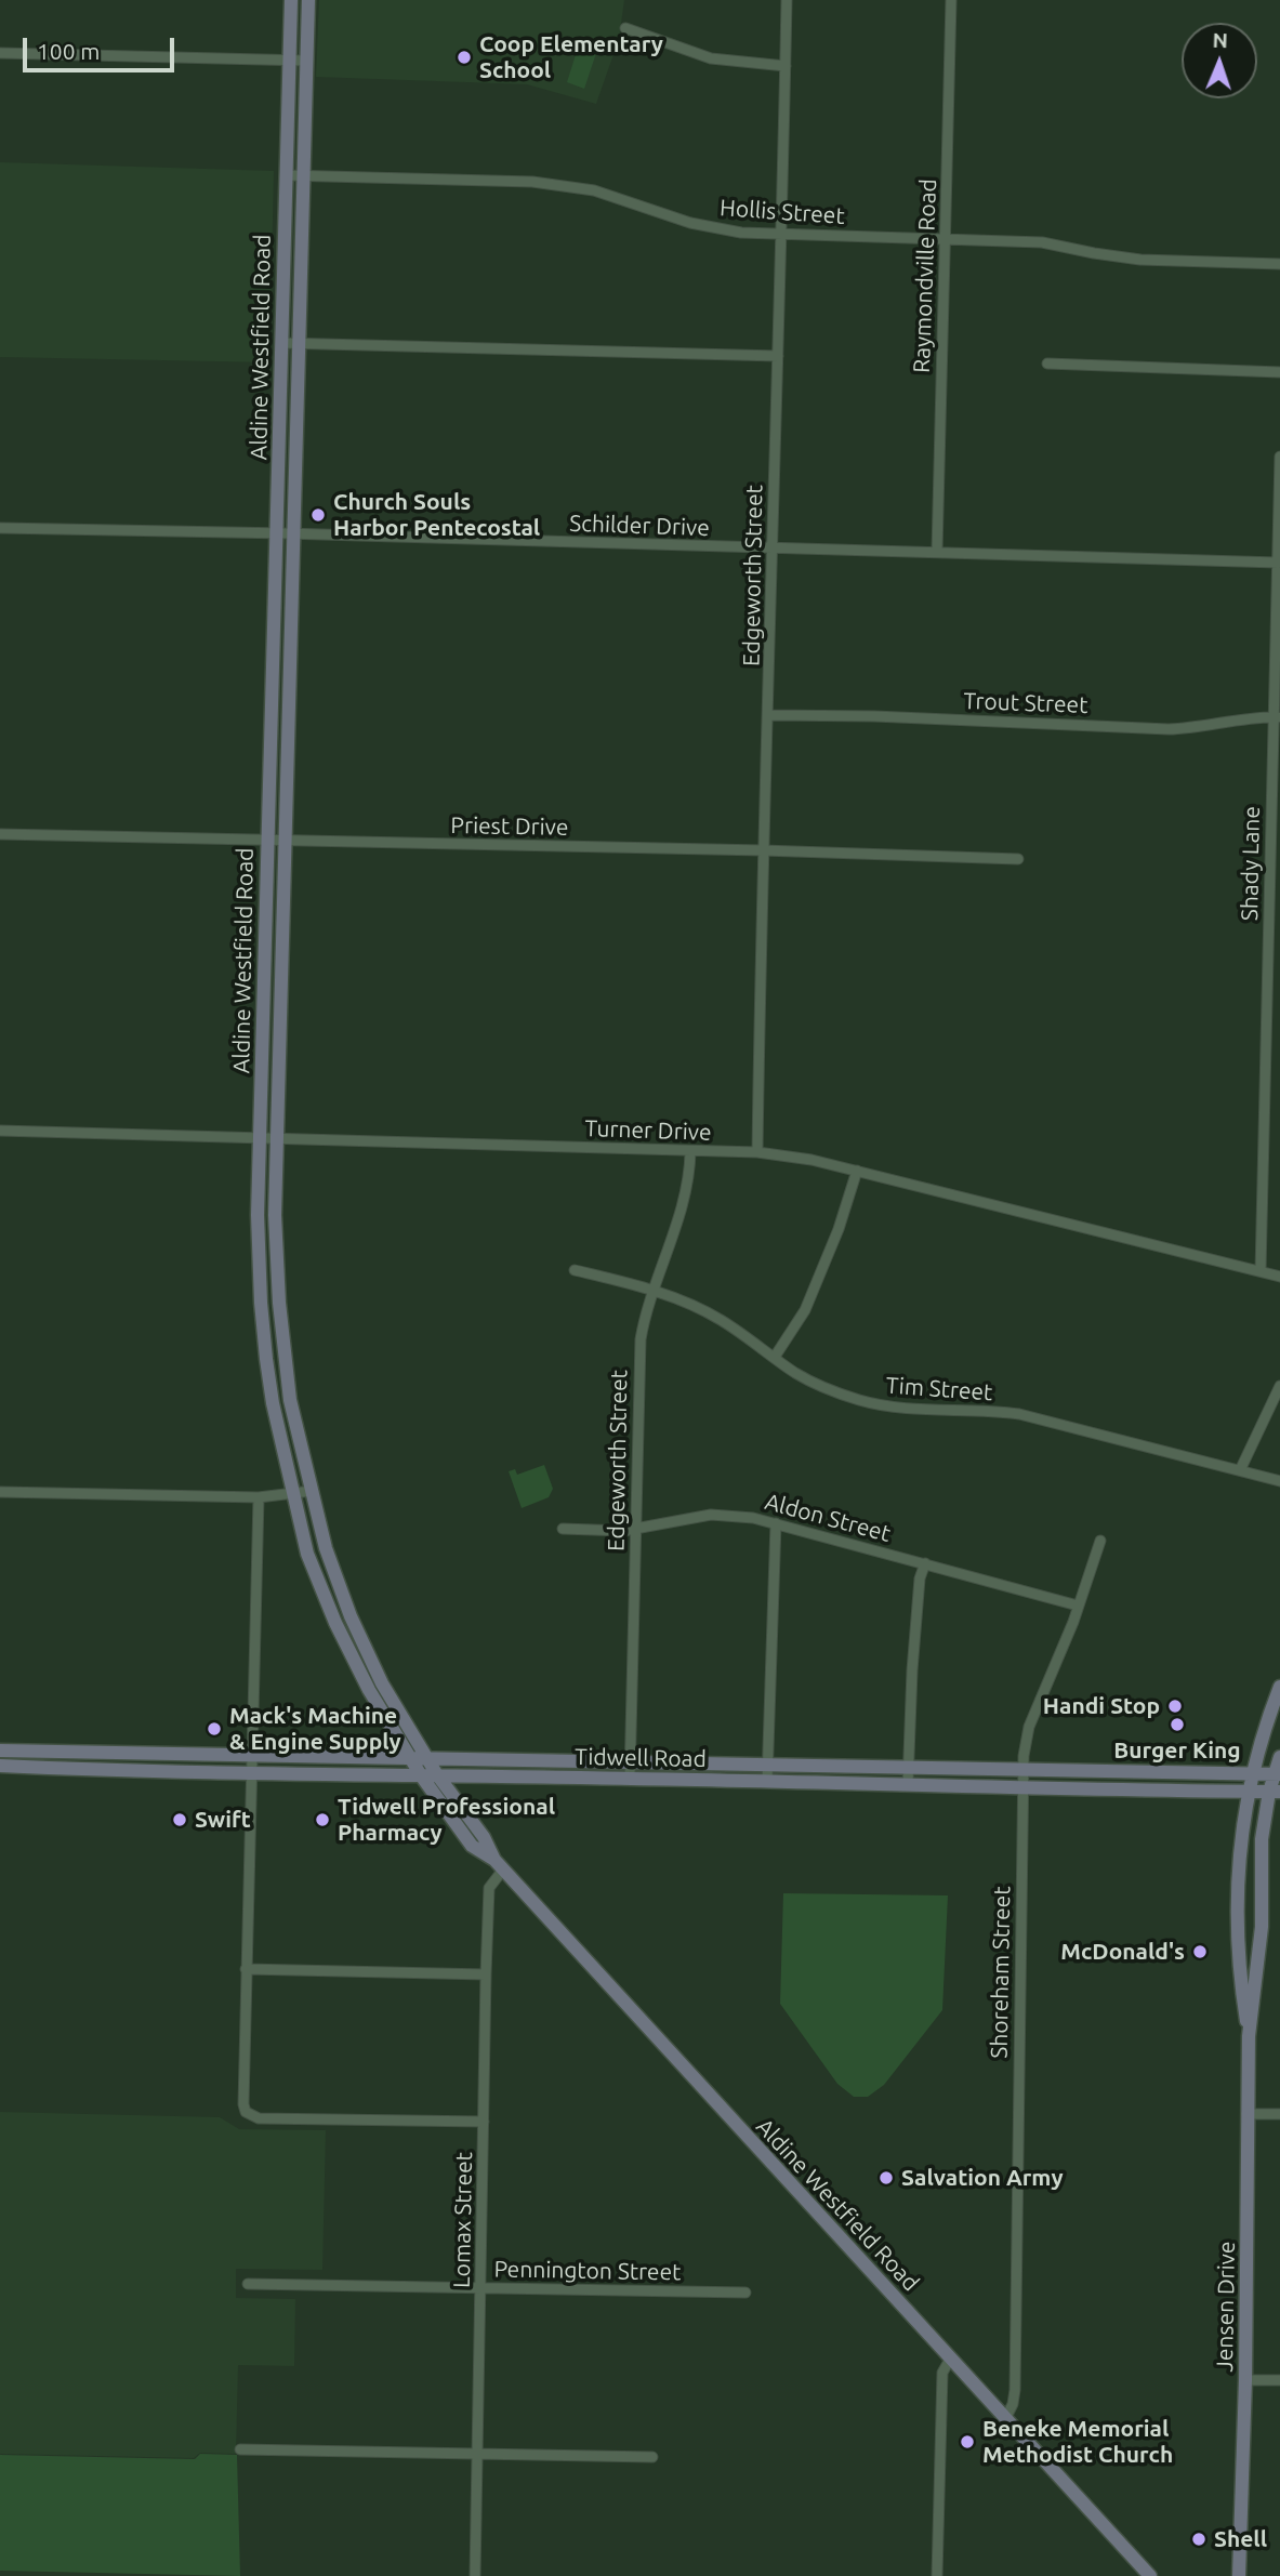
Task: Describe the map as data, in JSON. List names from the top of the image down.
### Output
{
  "streets": {
    "main road": ["Aldine Westfield Road", "Tidwell Road", "Jensen Drive"],
    "street": [
      "Hollis Street",
      "Raymondville Road",
      "Schilder Drive",
      "Edgeworth Street",
      "Trout Street",
      "Priest Drive",
      "Shady Lane",
      "Turner Drive",
      "Tim Street",
      "Aldon Street",
      "Shoreham Street",
      "Lomax Street",
      "Pennington Street"
    ]
  },
  "crossings": [
    ["Hollis Street", "Raymondville Road"],
    ["Hollis Street", "Aldine Westfield Road"],
    ["Hollis Street", "Edgeworth Street"],
    ["Raymondville Road", "Schilder Drive"],
    ["Aldine Westfield Road", "Schilder Drive"],
    ["Aldine Westfield Road", "Priest Drive"],
    ["Aldine Westfield Road", "Turner Drive"],
    ["Aldine Westfield Road", "Tidwell Road"],
    ["Aldine Westfield Road", "Shoreham Street"],
    ["Aldine Westfield Road", "Lomax Street"],
    ["Schilder Drive", "Edgeworth Street"],
    ["Schilder Drive", "Shady Lane"],
    ["Edgeworth Street", "Trout Street"],
    ["Edgeworth Street", "Priest Drive"],
    ["Edgeworth Street", "Turner Drive"],
    ["Edgeworth Street", "Tim Street"],
    ["Edgeworth Street", "Aldon Street"],
    ["Edgeworth Street", "Tidwell Road"],
    ["Trout Street", "Shady Lane"],
    ["Shady Lane", "Turner Drive"],
    ["Aldon Street", "Shoreham Street"],
    ["Tidwell Road", "Shoreham Street"],
    ["Tidwell Road", "Jensen Drive"],
    ["Lomax Street", "Pennington Street"]
  ],
  "places": [
    "Coop Elementary School",
    "Church Souls Harbor Pentecostal",
    "Handi Stop",
    "Burger King",
    "Mack's Machine & Engine Supply",
    "Swift",
    "Tidwell Professional Pharmacy",
    "McDonald's",
    "Salvation Army",
    "Beneke Memorial Methodist Church",
    "Shell"
  ],
  "scale_bar": "100 m",
  "north": "top"
}
